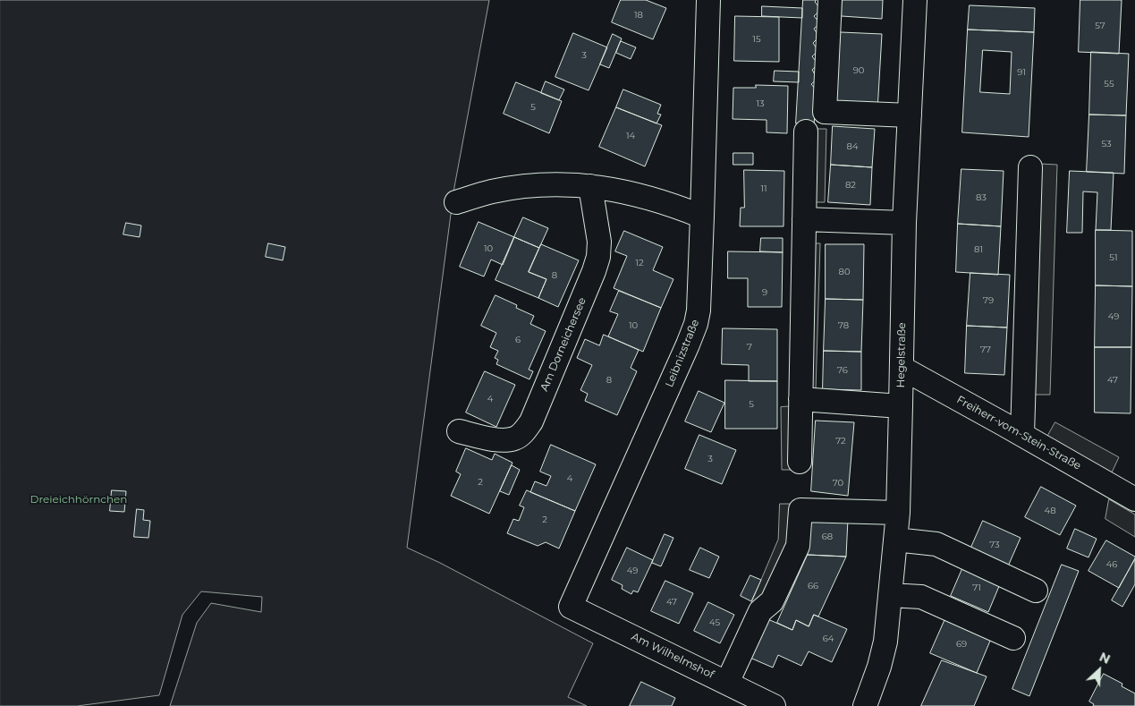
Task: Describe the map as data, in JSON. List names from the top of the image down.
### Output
{
  "streets": {
    "street": [
      "Am Dorneichersee",
      "Leibnizstraße",
      "Hegelstraße",
      "Freiherr-vom-Stein-Straße",
      "Am Wilhelmshof"
    ]
  },
  "crossings": [
    ["Leibnizstraße", "Am Wilhelmshof"],
    ["Hegelstraße", "Freiherr-vom-Stein-Straße"]
  ],
  "parks": ["Dreieichhörnchen"],
  "house_numbers": [
    "18",
    "57",
    "15",
    "3",
    "90",
    "91",
    "55",
    "13",
    "5",
    "14",
    "53",
    "84",
    "82",
    "11",
    "83",
    "10",
    "81",
    "51",
    "12",
    "80",
    "8",
    "9",
    "79",
    "49",
    "10",
    "78",
    "6",
    "7",
    "77",
    "76",
    "8",
    "47",
    "4",
    "5",
    "72",
    "3",
    "4",
    "2",
    "70",
    "48",
    "2",
    "68",
    "73",
    "46",
    "49",
    "66",
    "71",
    "47",
    "45",
    "64",
    "69"
  ],
  "north": "top right"
}
